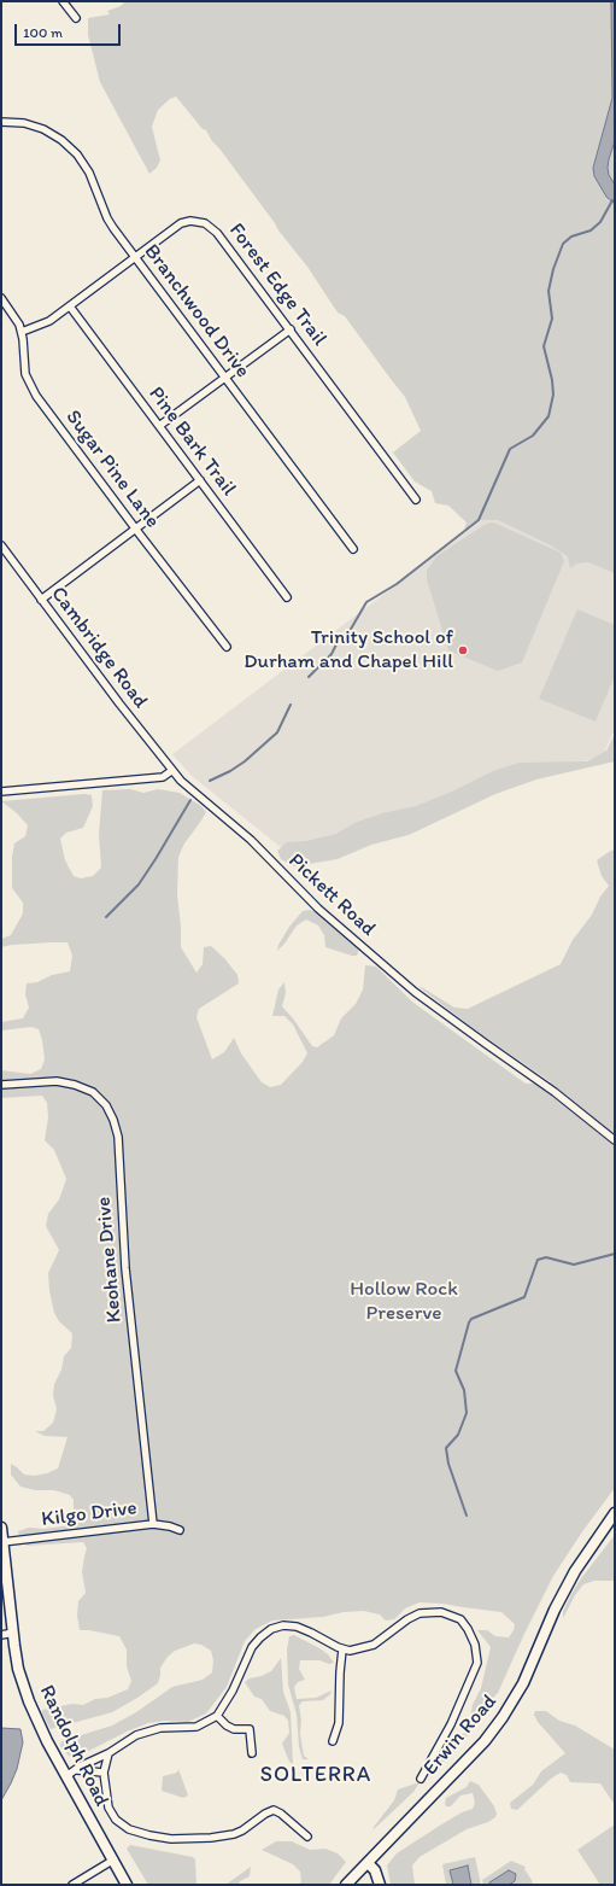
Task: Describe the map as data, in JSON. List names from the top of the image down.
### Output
{
  "streets": {
    "main road": ["Erwin Road", "Randolph Road"],
    "street": [
      "Forest Edge Trail",
      "Branchwood Drive",
      "Pine Bark Trail",
      "Sugar Pine Lane",
      "Cambridge Road",
      "Pickett Road",
      "Keohane Drive",
      "Kilgo Drive"
    ]
  },
  "crossings": [
    ["Forest Edge Trail", "Branchwood Drive"],
    ["Forest Edge Trail", "Pine Bark Trail"],
    ["Forest Edge Trail", "Sugar Pine Lane"],
    ["Cambridge Road", "Pickett Road"],
    ["Keohane Drive", "Kilgo Drive"],
    ["Kilgo Drive", "Randolph Road"]
  ],
  "districts": ["SOLTERRA"],
  "parks": ["Hollow Rock Preserve"],
  "places": ["Trinity School of Durham and Chapel Hill"],
  "scale_bar": "100 m"
}
